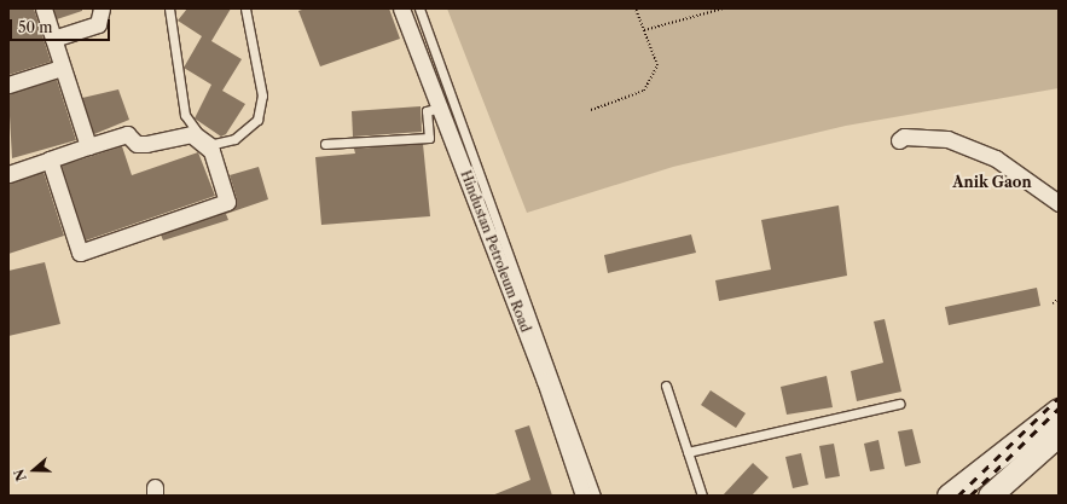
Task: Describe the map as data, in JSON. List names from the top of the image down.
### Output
{
  "streets": {
    "street": ["Hindustan Petroleum Road"]
  },
  "districts": ["Anik Gaon"],
  "scale_bar": "50 m",
  "north": "left"
}
